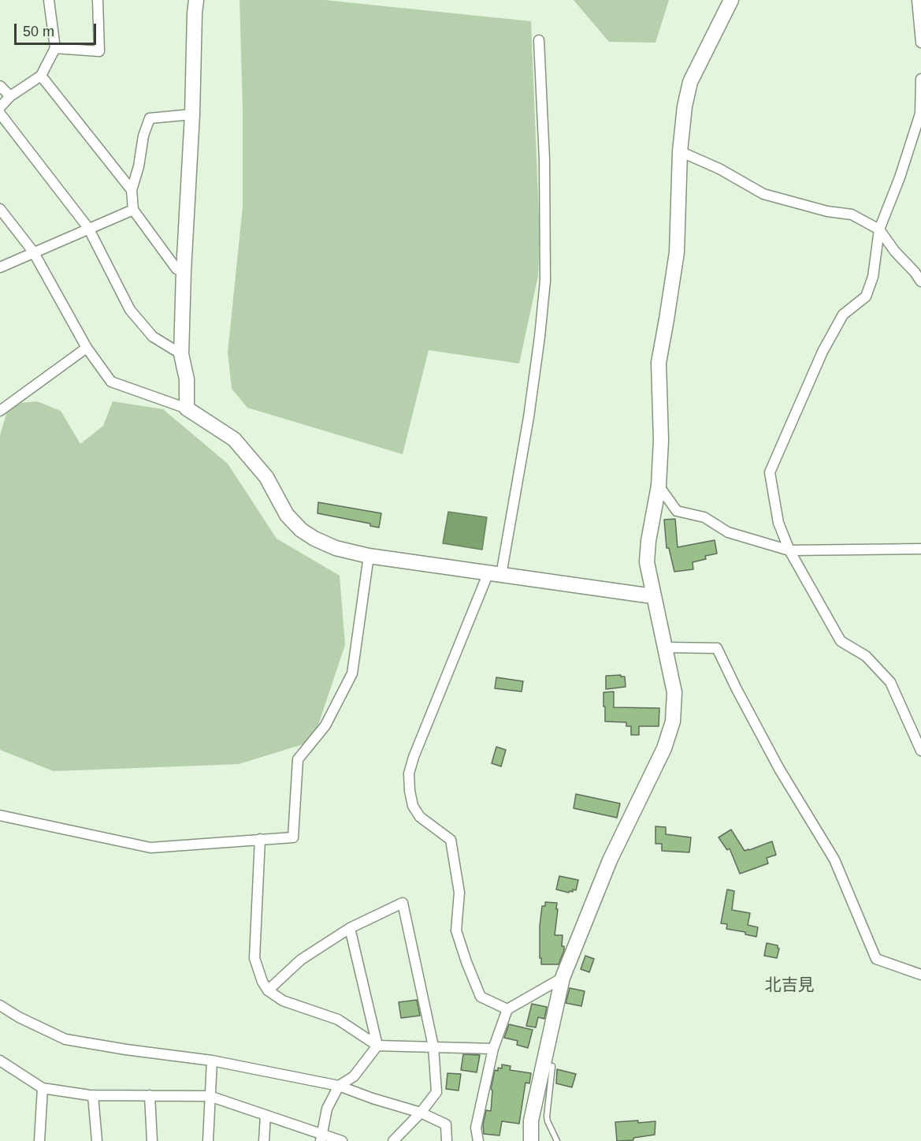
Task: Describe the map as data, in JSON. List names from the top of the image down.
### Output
{
  "districts": ["北吉見"],
  "scale_bar": "50 m"
}
